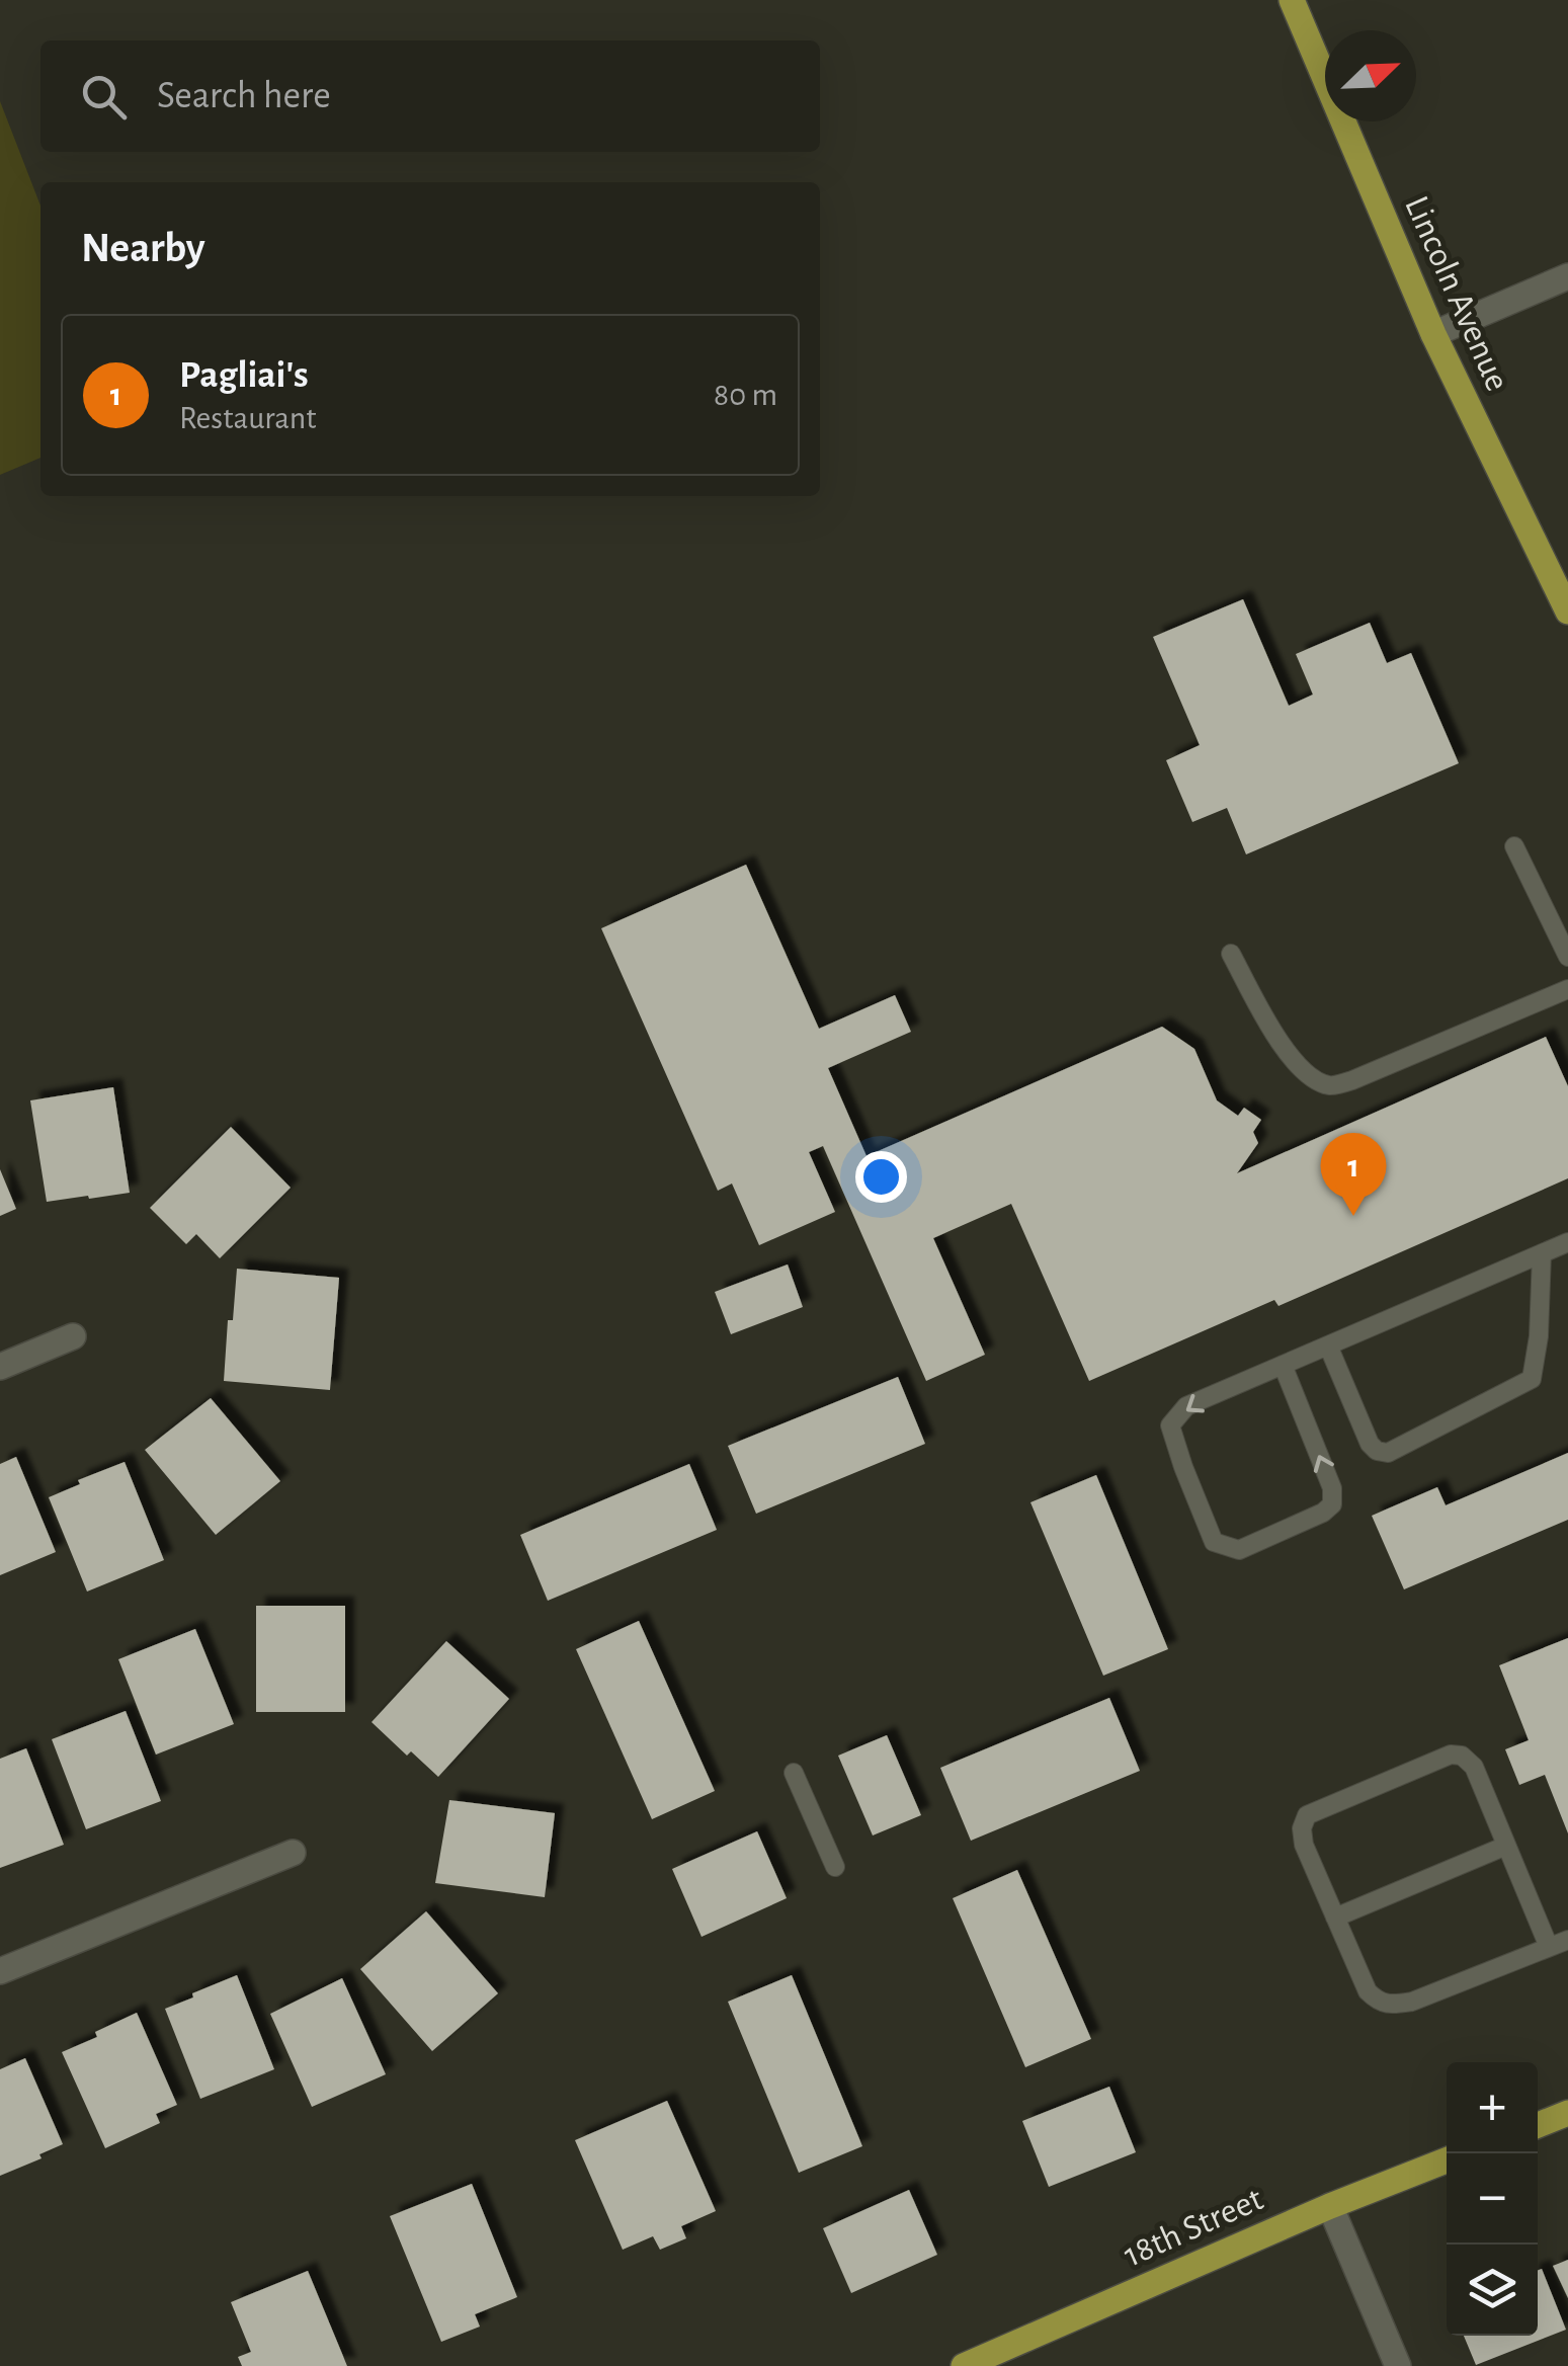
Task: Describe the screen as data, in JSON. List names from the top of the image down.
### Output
{
  "streets": {
    "main road": ["Lincoln Avenue", "18th Street"]
  },
  "north": "top right",
  "page": {
    "search": "Search here",
    "heading": "Nearby",
    "list": [
      {
        "mark": "1",
        "name": "Pagliai's",
        "note": "Restaurant",
        "value": "80 m"
      }
    ],
    "pins": "1",
    "map_buttons": ["+", "−"]
  }
}
